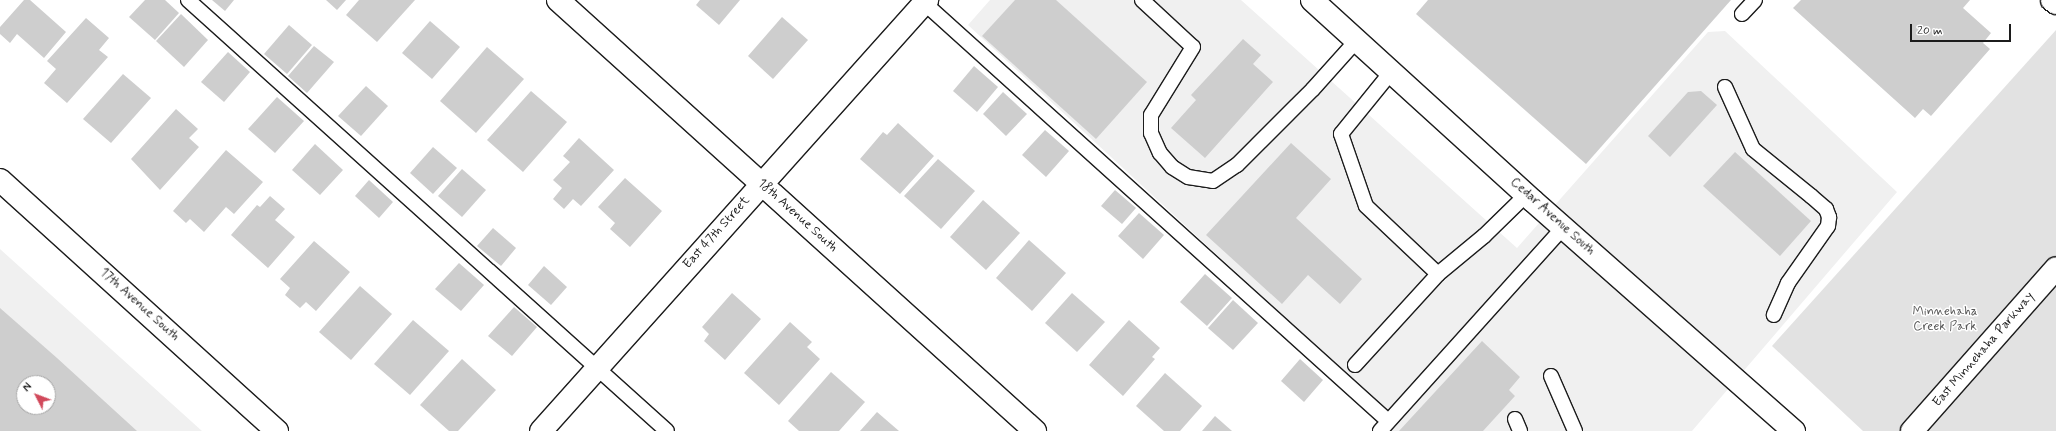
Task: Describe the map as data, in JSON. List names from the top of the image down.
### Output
{
  "streets": {
    "street": [
      "18th Avenue South",
      "Cedar Avenue South",
      "East 47th Street",
      "17th Avenue South",
      "East Minnehaha Parkway"
    ]
  },
  "crossings": [
    ["18th Avenue South", "East 47th Street"]
  ],
  "parks": ["Minnehaha Creek Park"],
  "scale_bar": "20 m",
  "north": "top left"
}
